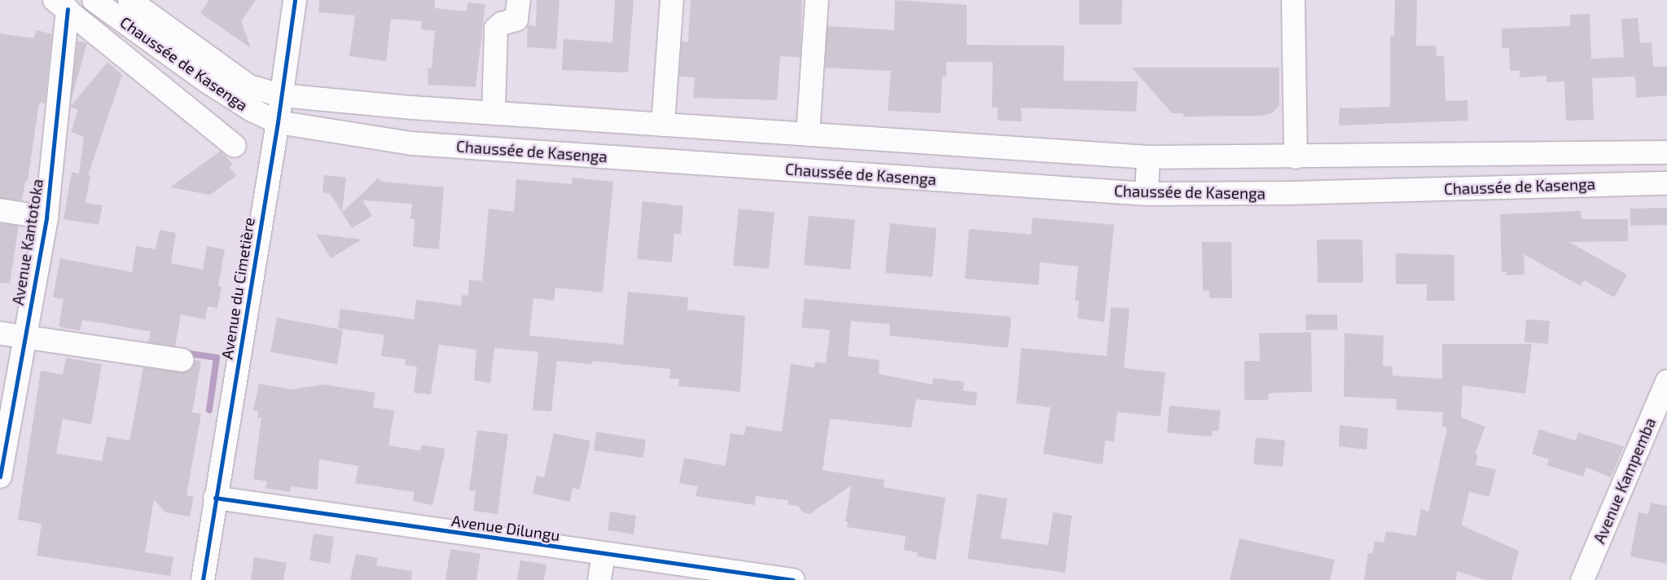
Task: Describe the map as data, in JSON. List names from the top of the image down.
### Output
{
  "streets": {
    "main road": [
      "Chaussée de Kasenga",
      "Avenue Kantotoka",
      "Avenue du Cimetière",
      "Avenue Kampemba",
      "Avenue Dilungu"
    ]
  },
  "crossings": [
    ["Chaussée de Kasenga", "Avenue du Cimetière"],
    ["Avenue du Cimetière", "Avenue Dilungu"]
  ]
}
